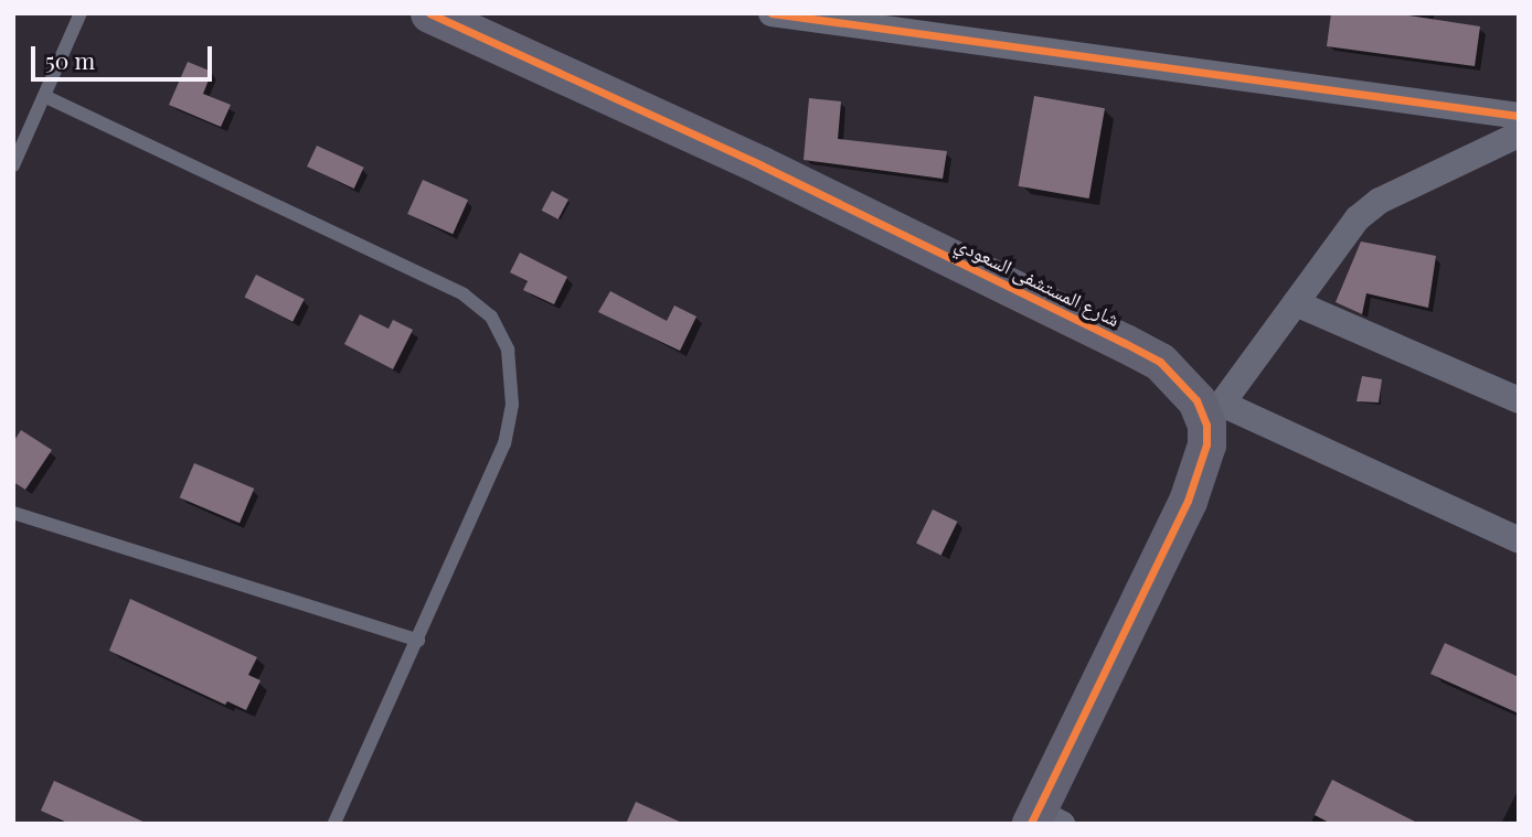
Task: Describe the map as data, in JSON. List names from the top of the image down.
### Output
{
  "streets": {
    "street": ["شارع المستشفى السعودي"]
  },
  "scale_bar": "50 m"
}
